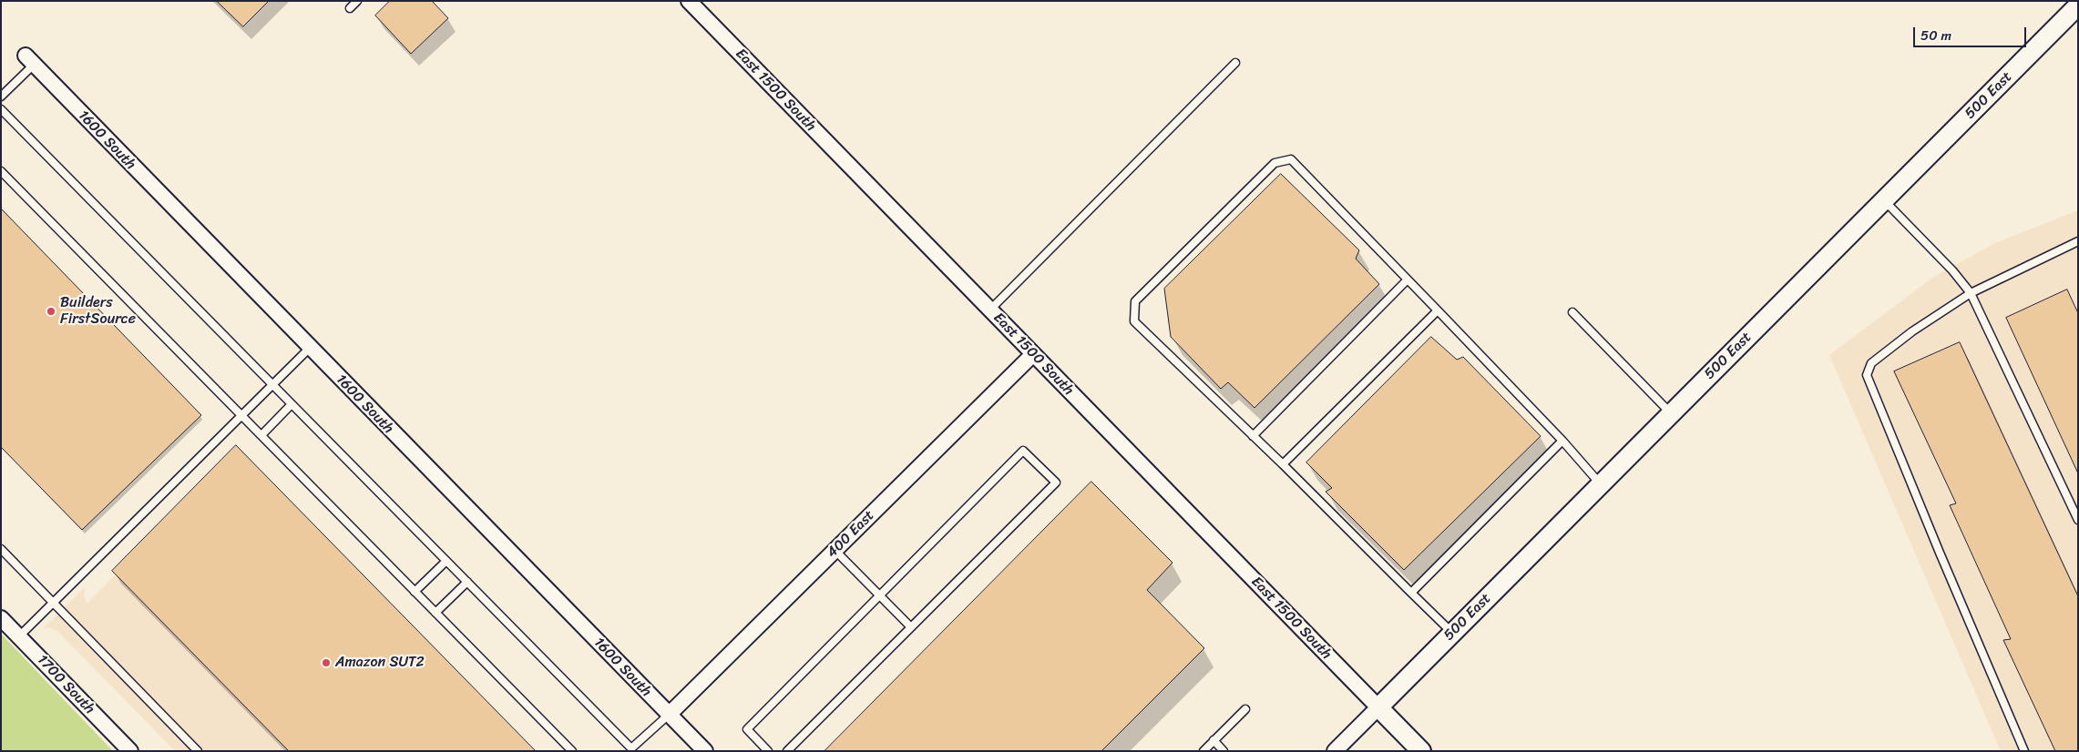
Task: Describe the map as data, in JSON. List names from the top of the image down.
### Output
{
  "streets": {
    "street": [
      "East 1500 South",
      "500 East",
      "1600 South",
      "400 East",
      "1700 South"
    ]
  },
  "crossings": [
    ["East 1500 South", "500 East"],
    ["East 1500 South", "400 East"],
    ["1600 South", "400 East"]
  ],
  "places": ["Builders FirstSource", "Amazon SUT2"],
  "scale_bar": "50 m"
}
